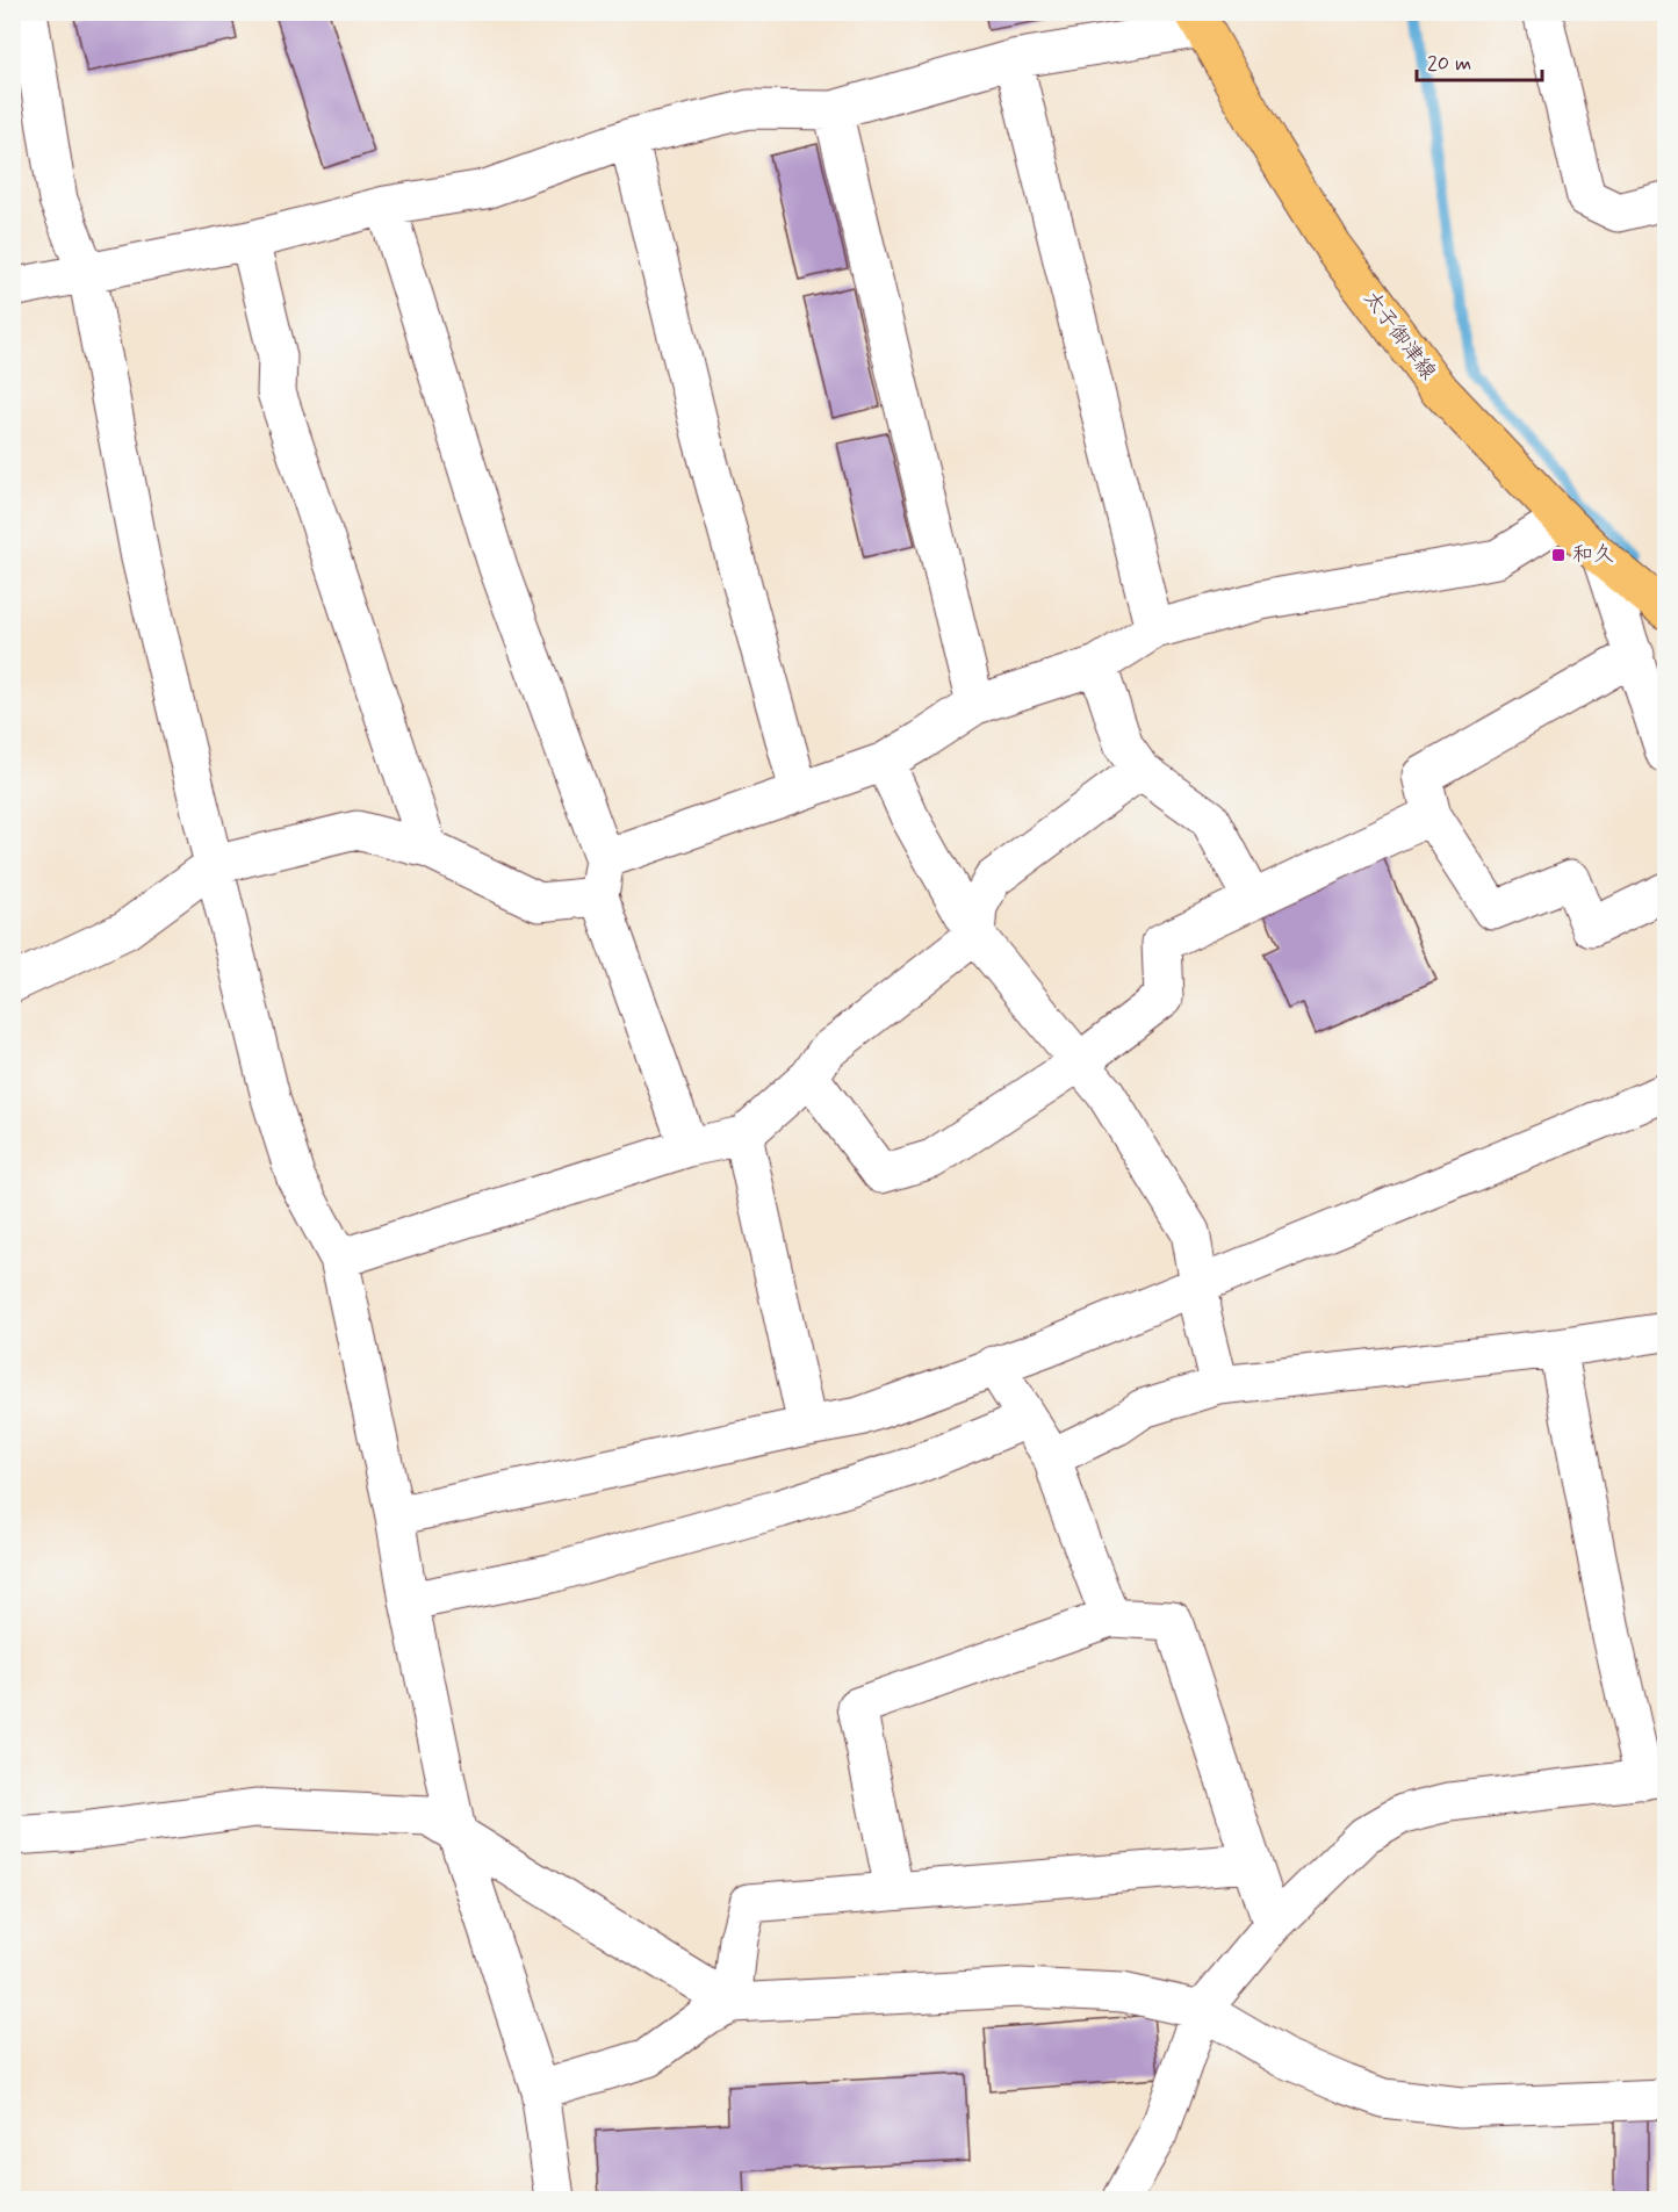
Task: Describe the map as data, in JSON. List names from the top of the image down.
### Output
{
  "streets": {
    "main road": ["太子御津線"]
  },
  "places": {
    "transit": ["和久"]
  },
  "scale_bar": "20 m"
}
